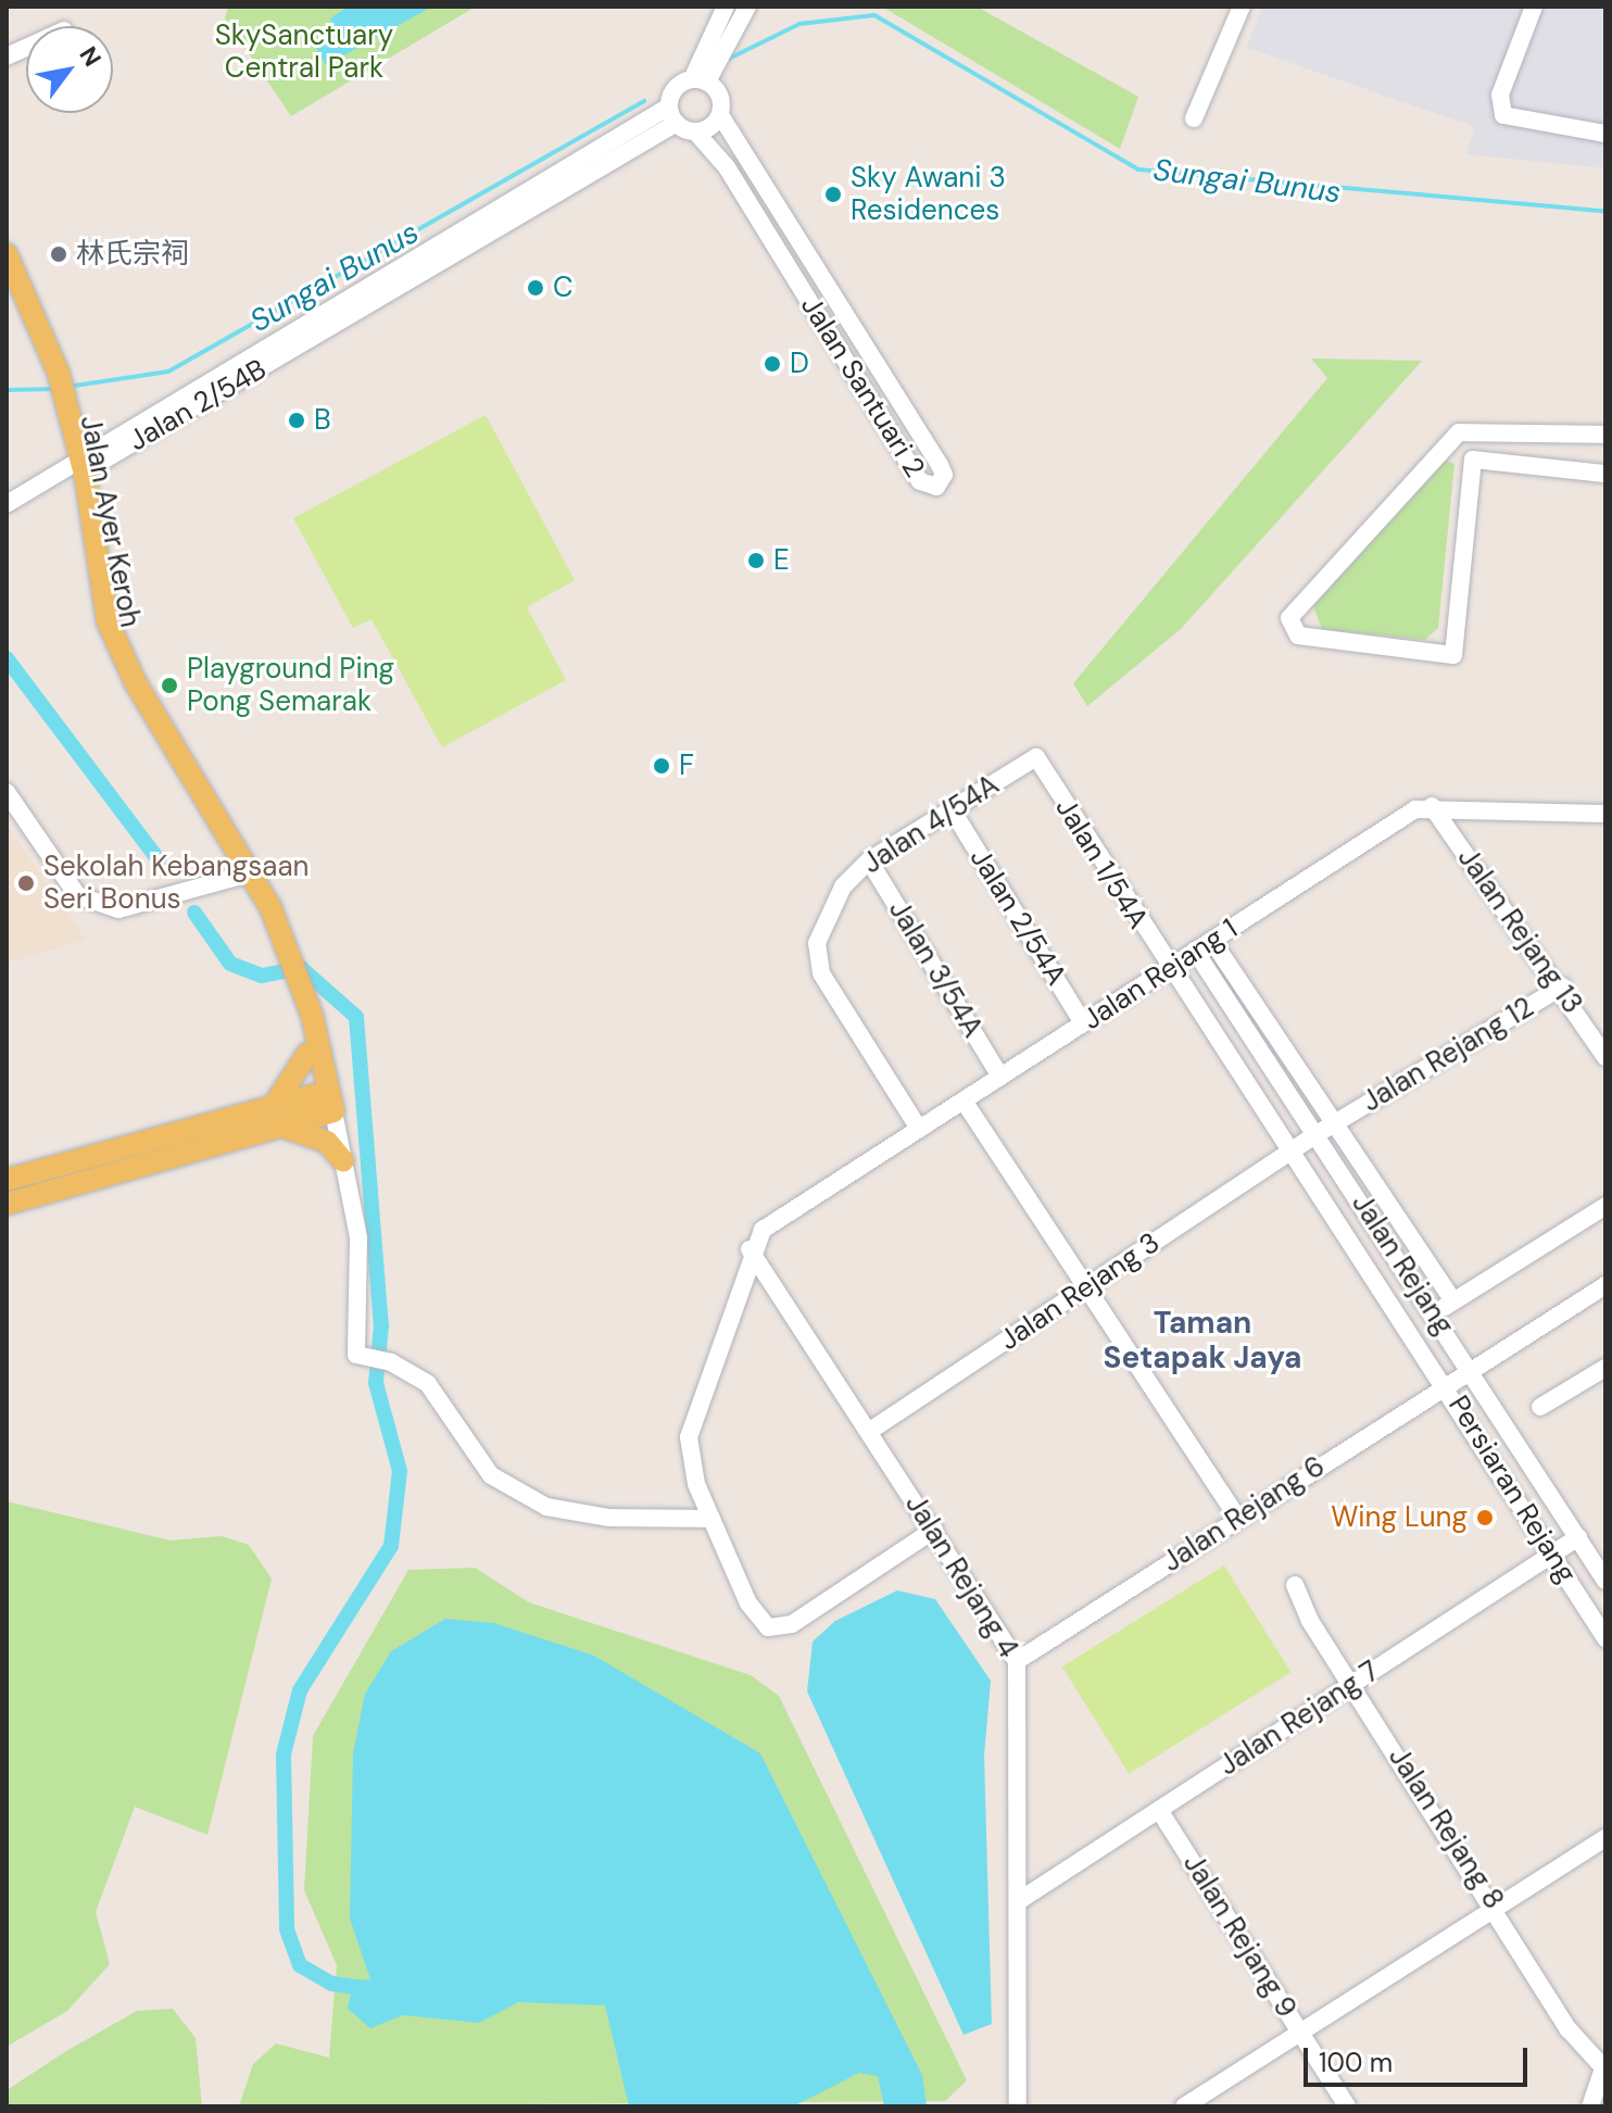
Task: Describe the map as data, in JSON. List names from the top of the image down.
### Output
{
  "streets": {
    "main road": ["Jalan Ayer Keroh"],
    "street": [
      "Jalan Santuari 2",
      "Jalan 2/54B",
      "Jalan 4/54A",
      "Jalan 1/54A",
      "Jalan 2/54A",
      "Jalan Rejang 13",
      "Jalan 3/54A",
      "Jalan Rejang 1",
      "Jalan Rejang 12",
      "Jalan Rejang",
      "Jalan Rejang 3",
      "Persiaran Rejang",
      "Jalan Rejang 6",
      "Jalan Rejang 4",
      "Jalan Rejang 7",
      "Jalan Rejang 8",
      "Jalan Rejang 9"
    ]
  },
  "crossings": [
    ["Jalan Santuari 2", "Jalan 2/54B"],
    ["Jalan 2/54B", "Jalan Ayer Keroh"],
    ["Jalan 4/54A", "Jalan 1/54A"],
    ["Jalan 4/54A", "Jalan 2/54A"],
    ["Jalan 4/54A", "Jalan 3/54A"],
    ["Jalan 4/54A", "Jalan Rejang 1"],
    ["Jalan 1/54A", "Jalan Rejang 1"],
    ["Jalan 1/54A", "Jalan Rejang 3"],
    ["Jalan 1/54A", "Persiaran Rejang"],
    ["Jalan 2/54A", "Jalan Rejang 1"],
    ["Jalan Rejang 13", "Jalan Rejang 1"],
    ["Jalan Rejang 13", "Jalan Rejang 12"],
    ["Jalan 3/54A", "Jalan Rejang 1"],
    ["Jalan Rejang 1", "Jalan Rejang"],
    ["Jalan Rejang 1", "Jalan Rejang 4"],
    ["Jalan Rejang 12", "Jalan Rejang"],
    ["Jalan Rejang 12", "Jalan Rejang 3"],
    ["Jalan Rejang", "Jalan Rejang 3"],
    ["Jalan Rejang", "Jalan Rejang 6"],
    ["Jalan Rejang", "Jalan Rejang 7"],
    ["Jalan Rejang 3", "Persiaran Rejang"],
    ["Jalan Rejang 3", "Jalan Rejang 4"],
    ["Persiaran Rejang", "Jalan Rejang 6"],
    ["Persiaran Rejang", "Jalan Rejang 7"],
    ["Jalan Rejang 6", "Jalan Rejang 4"],
    ["Jalan Rejang 4", "Jalan Rejang 7"],
    ["Jalan Rejang 7", "Jalan Rejang 8"],
    ["Jalan Rejang 7", "Jalan Rejang 9"]
  ],
  "districts": ["Taman Setapak Jaya"],
  "water": ["Sungai Bunus"],
  "parks": ["SkySanctuary Central Park"],
  "places": [
    "Sky Awani 3 Residences",
    "林氏宗祠",
    "C",
    "D",
    "B",
    "E",
    "Playground Ping Pong Semarak",
    "F",
    "Sekolah Kebangsaan Seri Bonus",
    "Wing Lung"
  ],
  "scale_bar": "100 m",
  "north": "top right"
}
